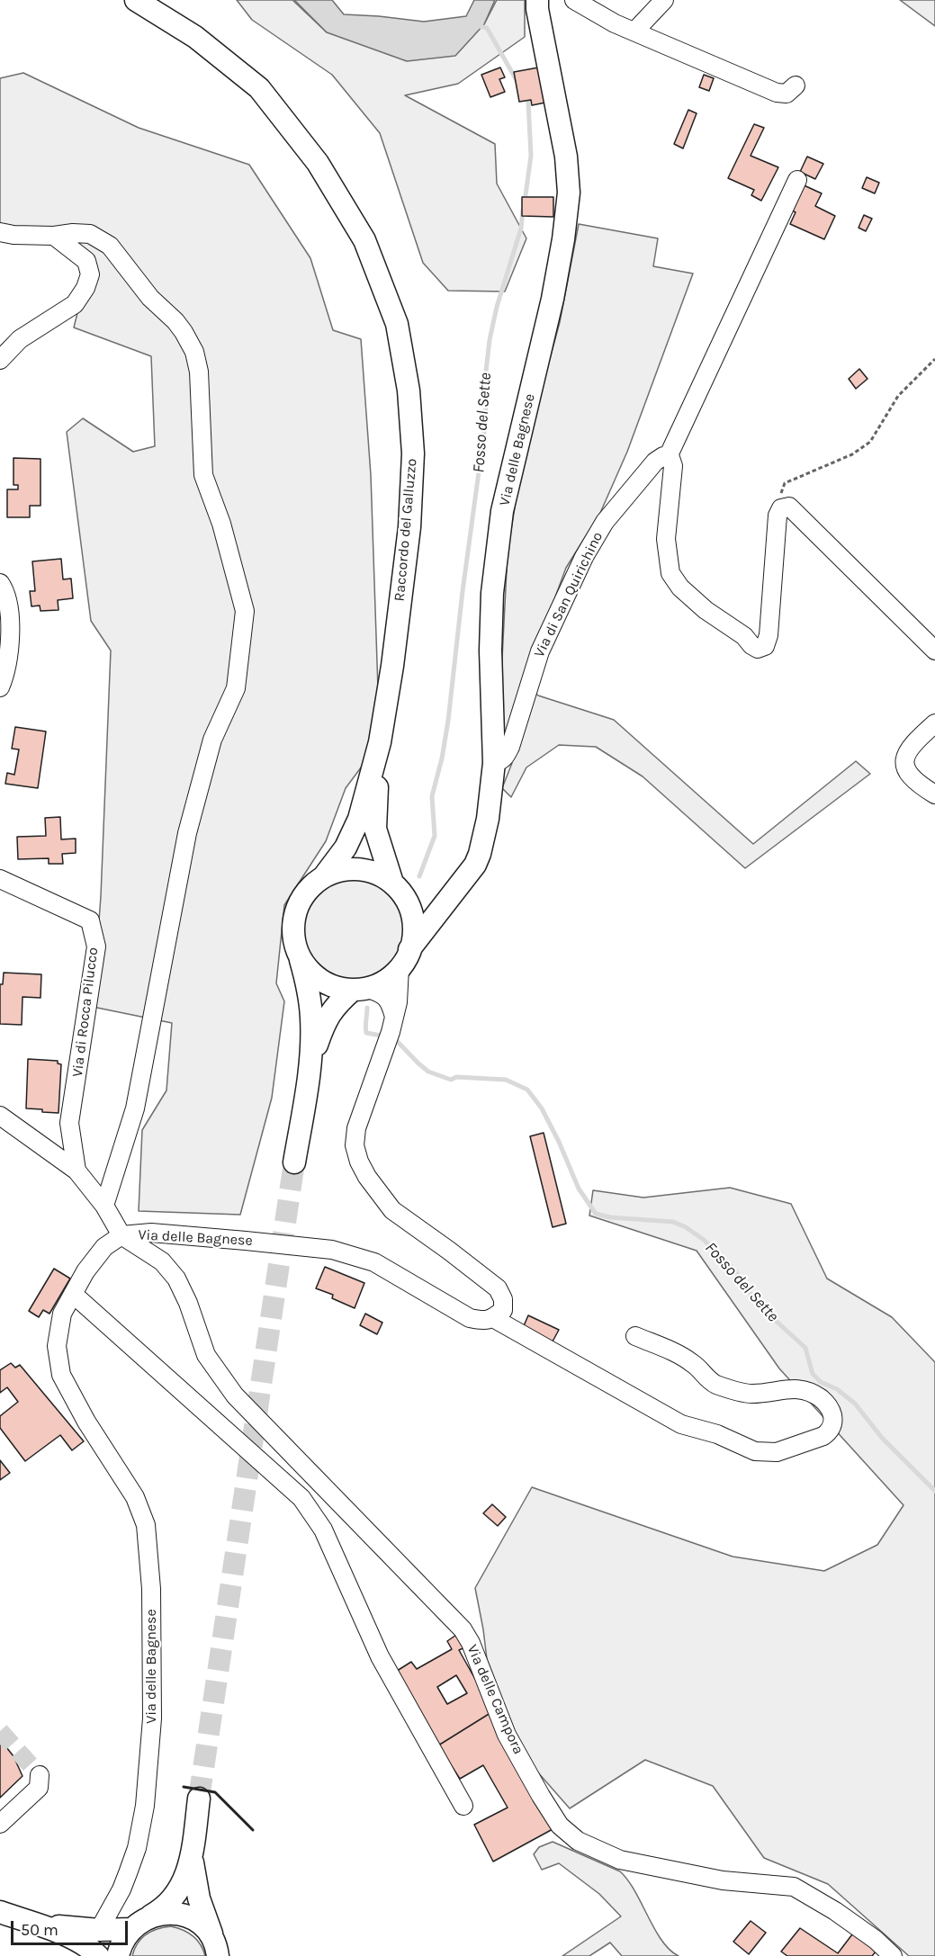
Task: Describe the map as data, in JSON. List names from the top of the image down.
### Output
{
  "streets": {
    "main road": ["Via delle Bagnese", "Raccordo del Galluzzo"],
    "street": ["Via di San Quirichino", "Via di Rocca Pilucco", "Via delle Campora"]
  },
  "crossings": [
    ["Via delle Bagnese", "Raccordo del Galluzzo"],
    ["Via delle Bagnese", "Via di San Quirichino"],
    ["Via delle Bagnese", "Via delle Campora"]
  ],
  "water": ["Fosso del Sette"],
  "scale_bar": "50 m"
}
